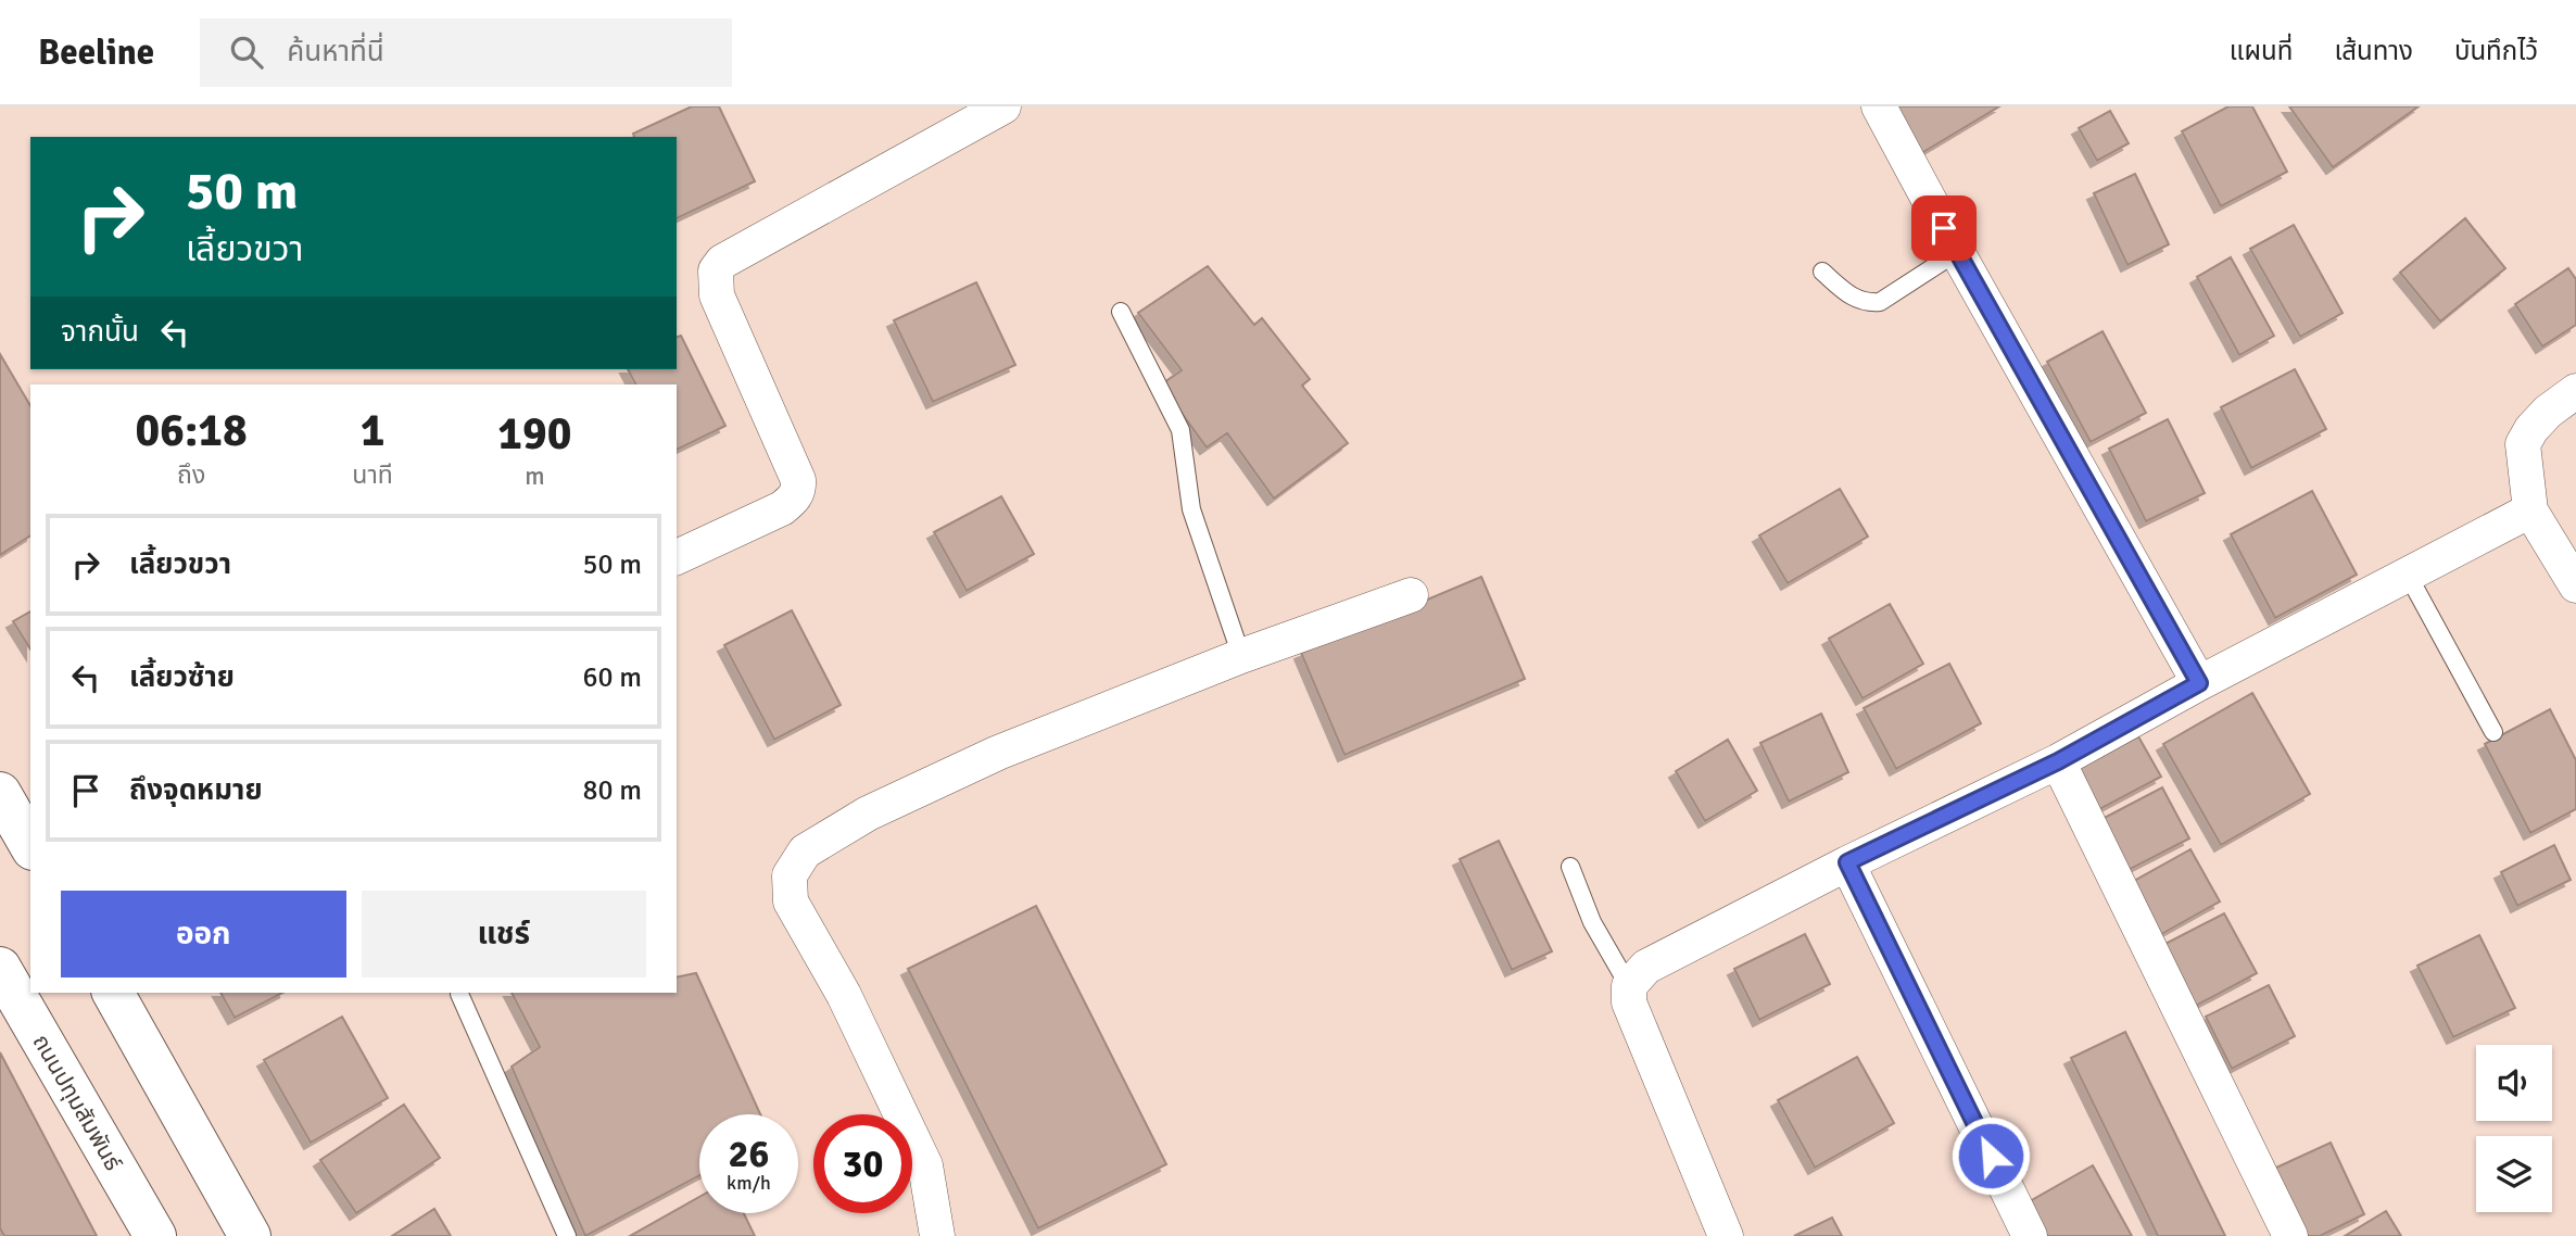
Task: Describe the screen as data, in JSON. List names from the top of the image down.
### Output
{
  "streets": {
    "street": ["ถนนปทุมสัมพันธ์"]
  },
  "page": {
    "header": "Beeline",
    "search": "ค้นหาที่นี่",
    "nav": ["แผนที่", "เส้นทาง", "บันทึกไว้"],
    "turn": ["50 m", "เลี้ยวขวา"],
    "then": "จากนั้น",
    "eta": [
      "06:18",
      "ถึง",
      "1",
      "นาที",
      "190",
      "m"
    ],
    "list": [
      {
        "name": "เลี้ยวขวา",
        "value": "50 m"
      },
      {
        "name": "เลี้ยวซ้าย",
        "value": "60 m"
      },
      {
        "name": "ถึงจุดหมาย",
        "value": "80 m"
      }
    ],
    "buttons": ["ออก", "แชร์"],
    "speed": "26 km/h",
    "limit": "30"
  }
}
